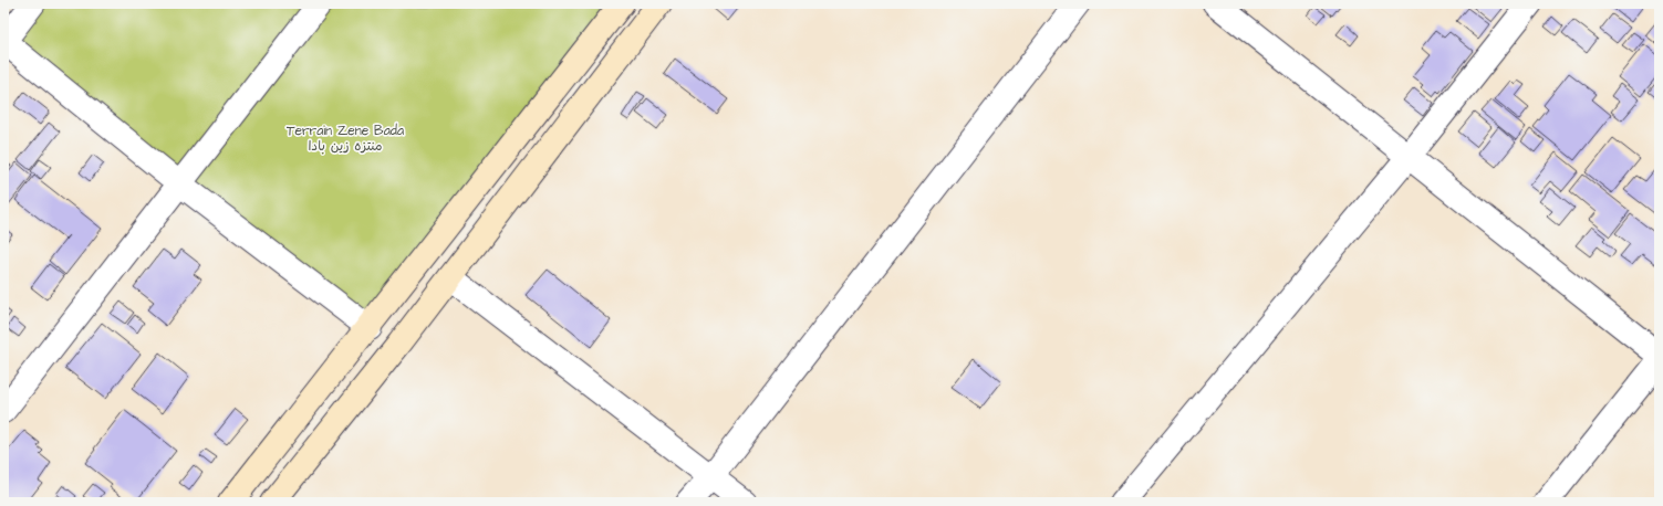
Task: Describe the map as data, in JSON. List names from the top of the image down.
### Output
{
  "parks": ["Terrain Zene Bada منتزه زين بادا"]
}
